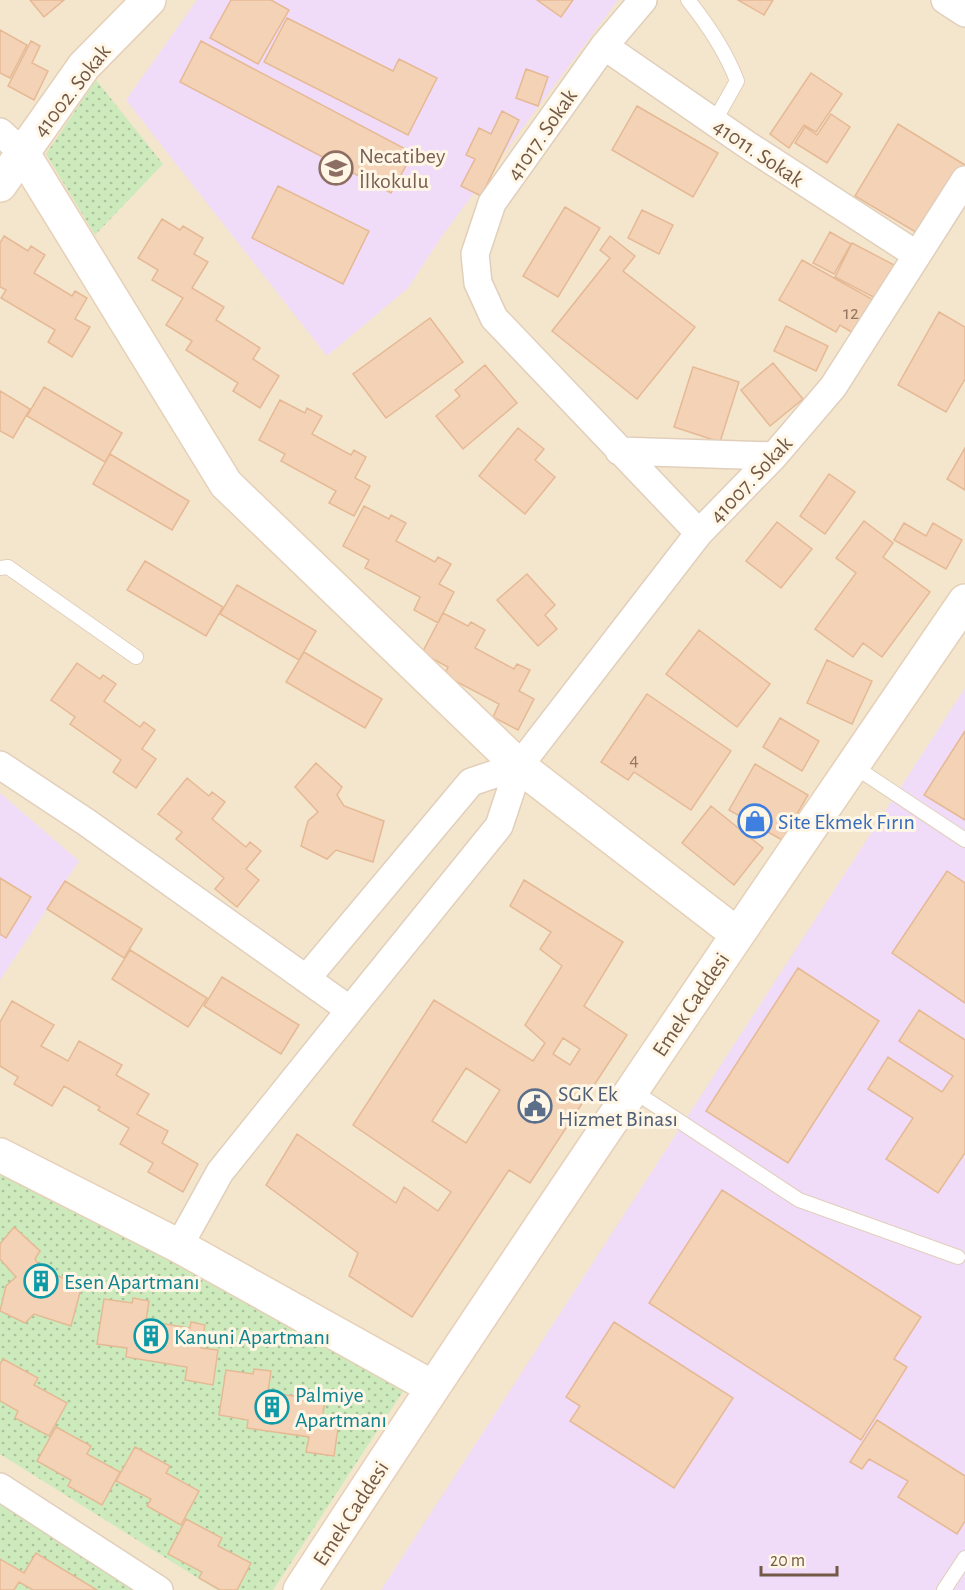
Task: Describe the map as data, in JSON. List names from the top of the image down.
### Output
{
  "streets": {
    "street": [
      "41002. Sokak",
      "41017. Sokak",
      "41011. Sokak",
      "41007. Sokak",
      "Emek Caddesi"
    ]
  },
  "crossings": [
    ["41017. Sokak", "41011. Sokak"],
    ["41017. Sokak", "41007. Sokak"],
    ["41011. Sokak", "41007. Sokak"]
  ],
  "places": {
    "school or university": ["Necatibey İlkokulu"],
    "shop": ["Site Ekmek Fırın"],
    "public building": ["SGK Ek Hizmet Binası"],
    "building": ["Esen Apartmanı", "Kanuni Apartmanı", "Palmiye Apartmanı"]
  },
  "house_numbers": ["12", "4"],
  "scale_bar": "20 m"
}
